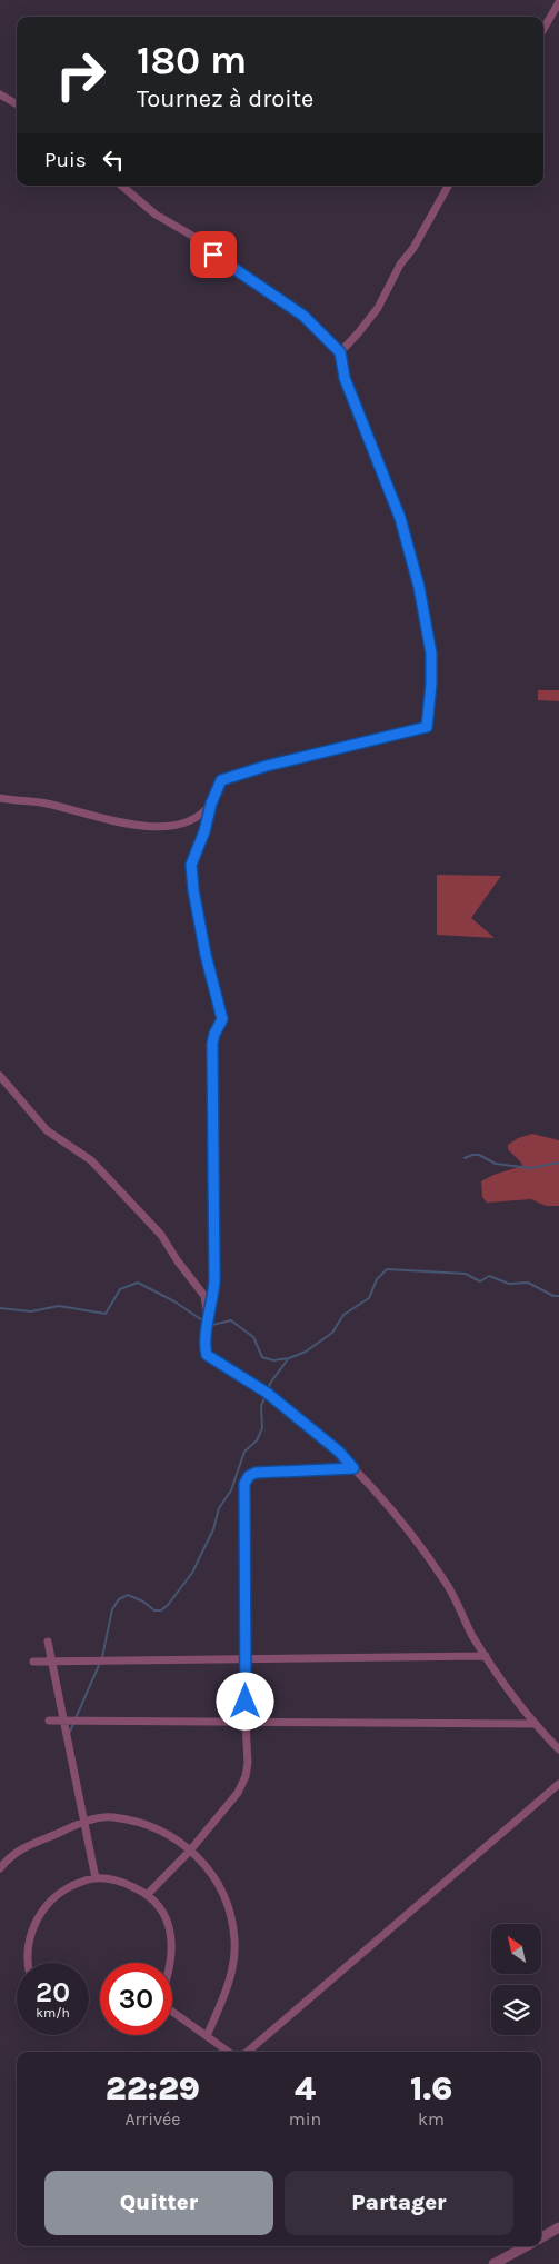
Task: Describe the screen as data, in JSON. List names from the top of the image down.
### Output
{
  "north": "top left",
  "page": {
    "turn": ["180 m", "Tournez à droite"],
    "then": "Puis",
    "speed": "20 km/h",
    "limit": "30",
    "eta": [
      "22:29",
      "Arrivée",
      "4",
      "min",
      "1.6",
      "km"
    ],
    "buttons": ["Quitter", "Partager"]
  }
}
